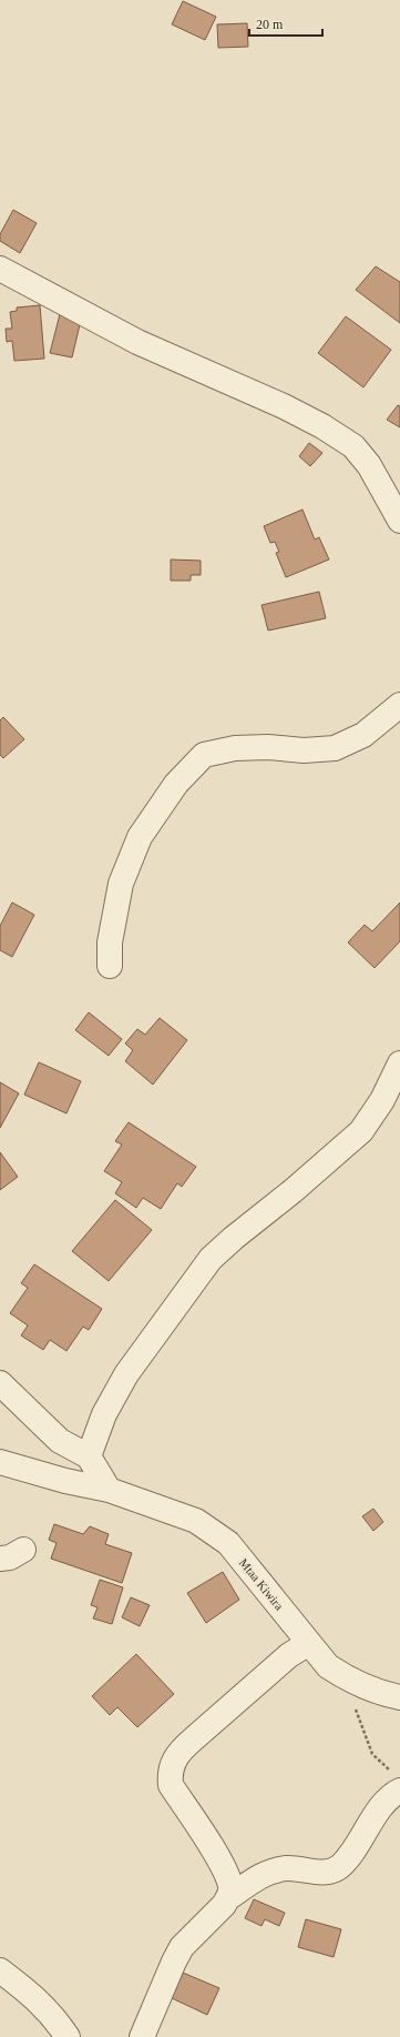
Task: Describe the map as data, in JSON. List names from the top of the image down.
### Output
{
  "streets": {
    "street": ["Mtaa Kiwira"]
  },
  "scale_bar": "20 m"
}
